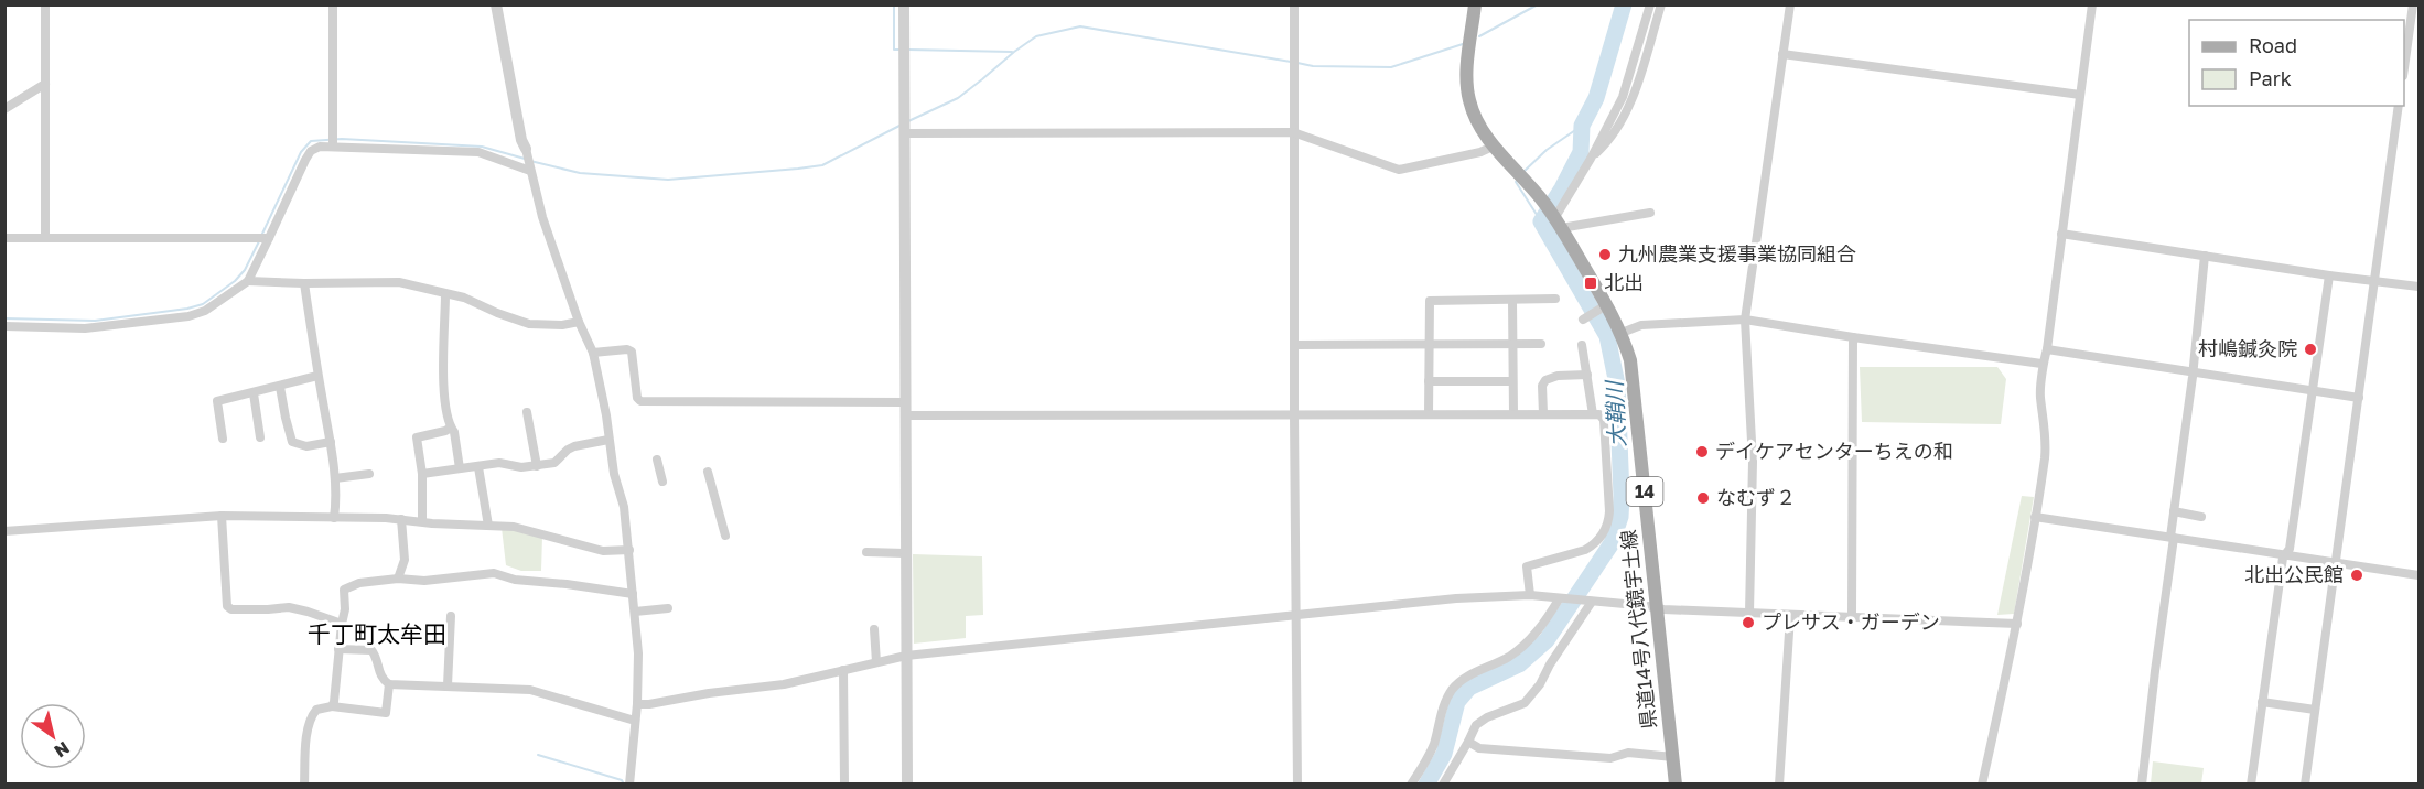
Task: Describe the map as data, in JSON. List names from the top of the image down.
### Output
{
  "streets": {
    "main road": ["14", "県道14号八代鏡宇土線"]
  },
  "districts": ["千丁町太牟田"],
  "water": ["大鞘川"],
  "places": {
    "other": [
      "九州農業支援事業協同組合",
      "村嶋鍼灸院",
      "デイケアセンターちえの和",
      "なむず２",
      "北出公民館",
      "プレサス・ガーデン"
    ],
    "transit": ["北出"]
  },
  "legend": ["Road", "Park"],
  "north": "bottom right"
}
